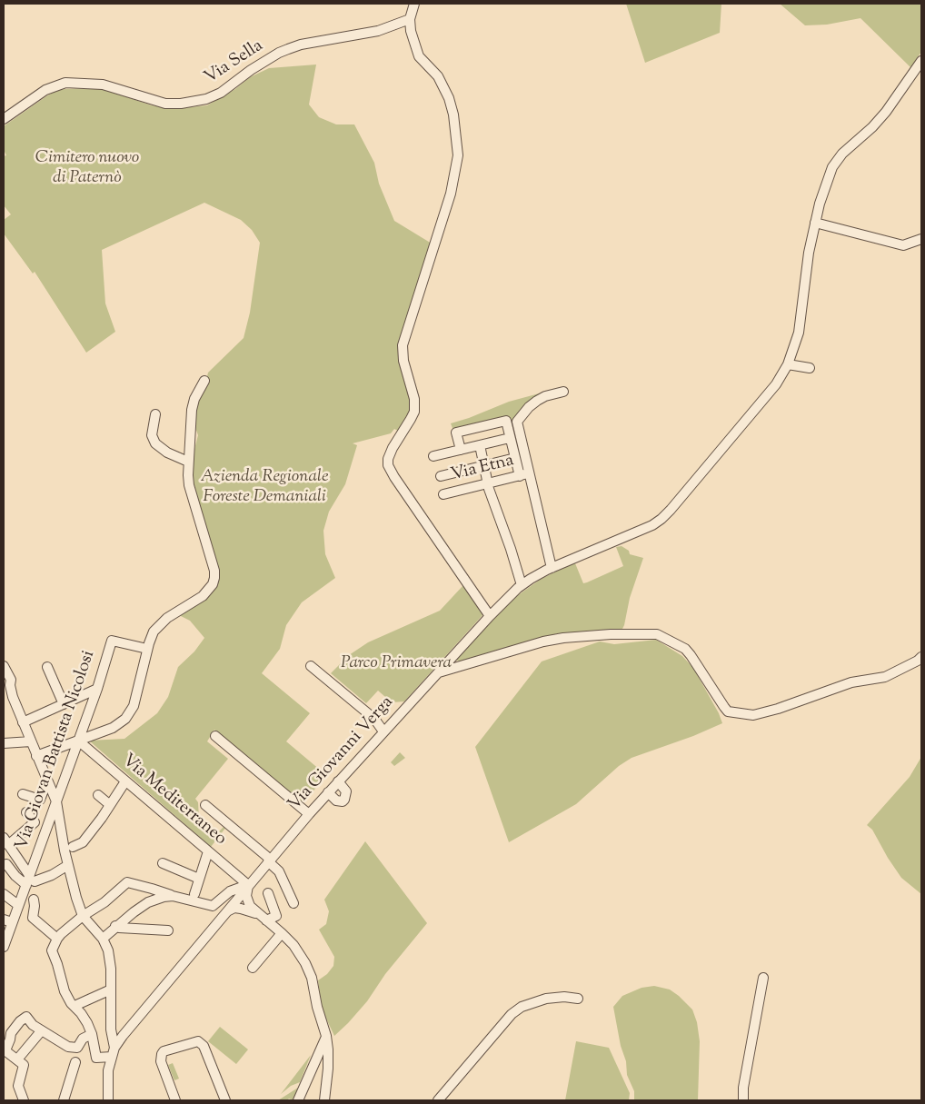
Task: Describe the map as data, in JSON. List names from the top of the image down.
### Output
{
  "streets": {
    "street": [
      "Via Sella",
      "Via Etna",
      "Via Giovan Battista Nicolosi",
      "Via Giovanni Verga",
      "Via Mediterraneo"
    ]
  },
  "crossings": [
    ["Via Giovan Battista Nicolosi", "Via Mediterraneo"],
    ["Via Giovanni Verga", "Via Mediterraneo"]
  ],
  "parks": ["Cimitero nuovo di Paternò", "Azienda Regionale Foreste Demaniali", "Parco Primavera"]
}
